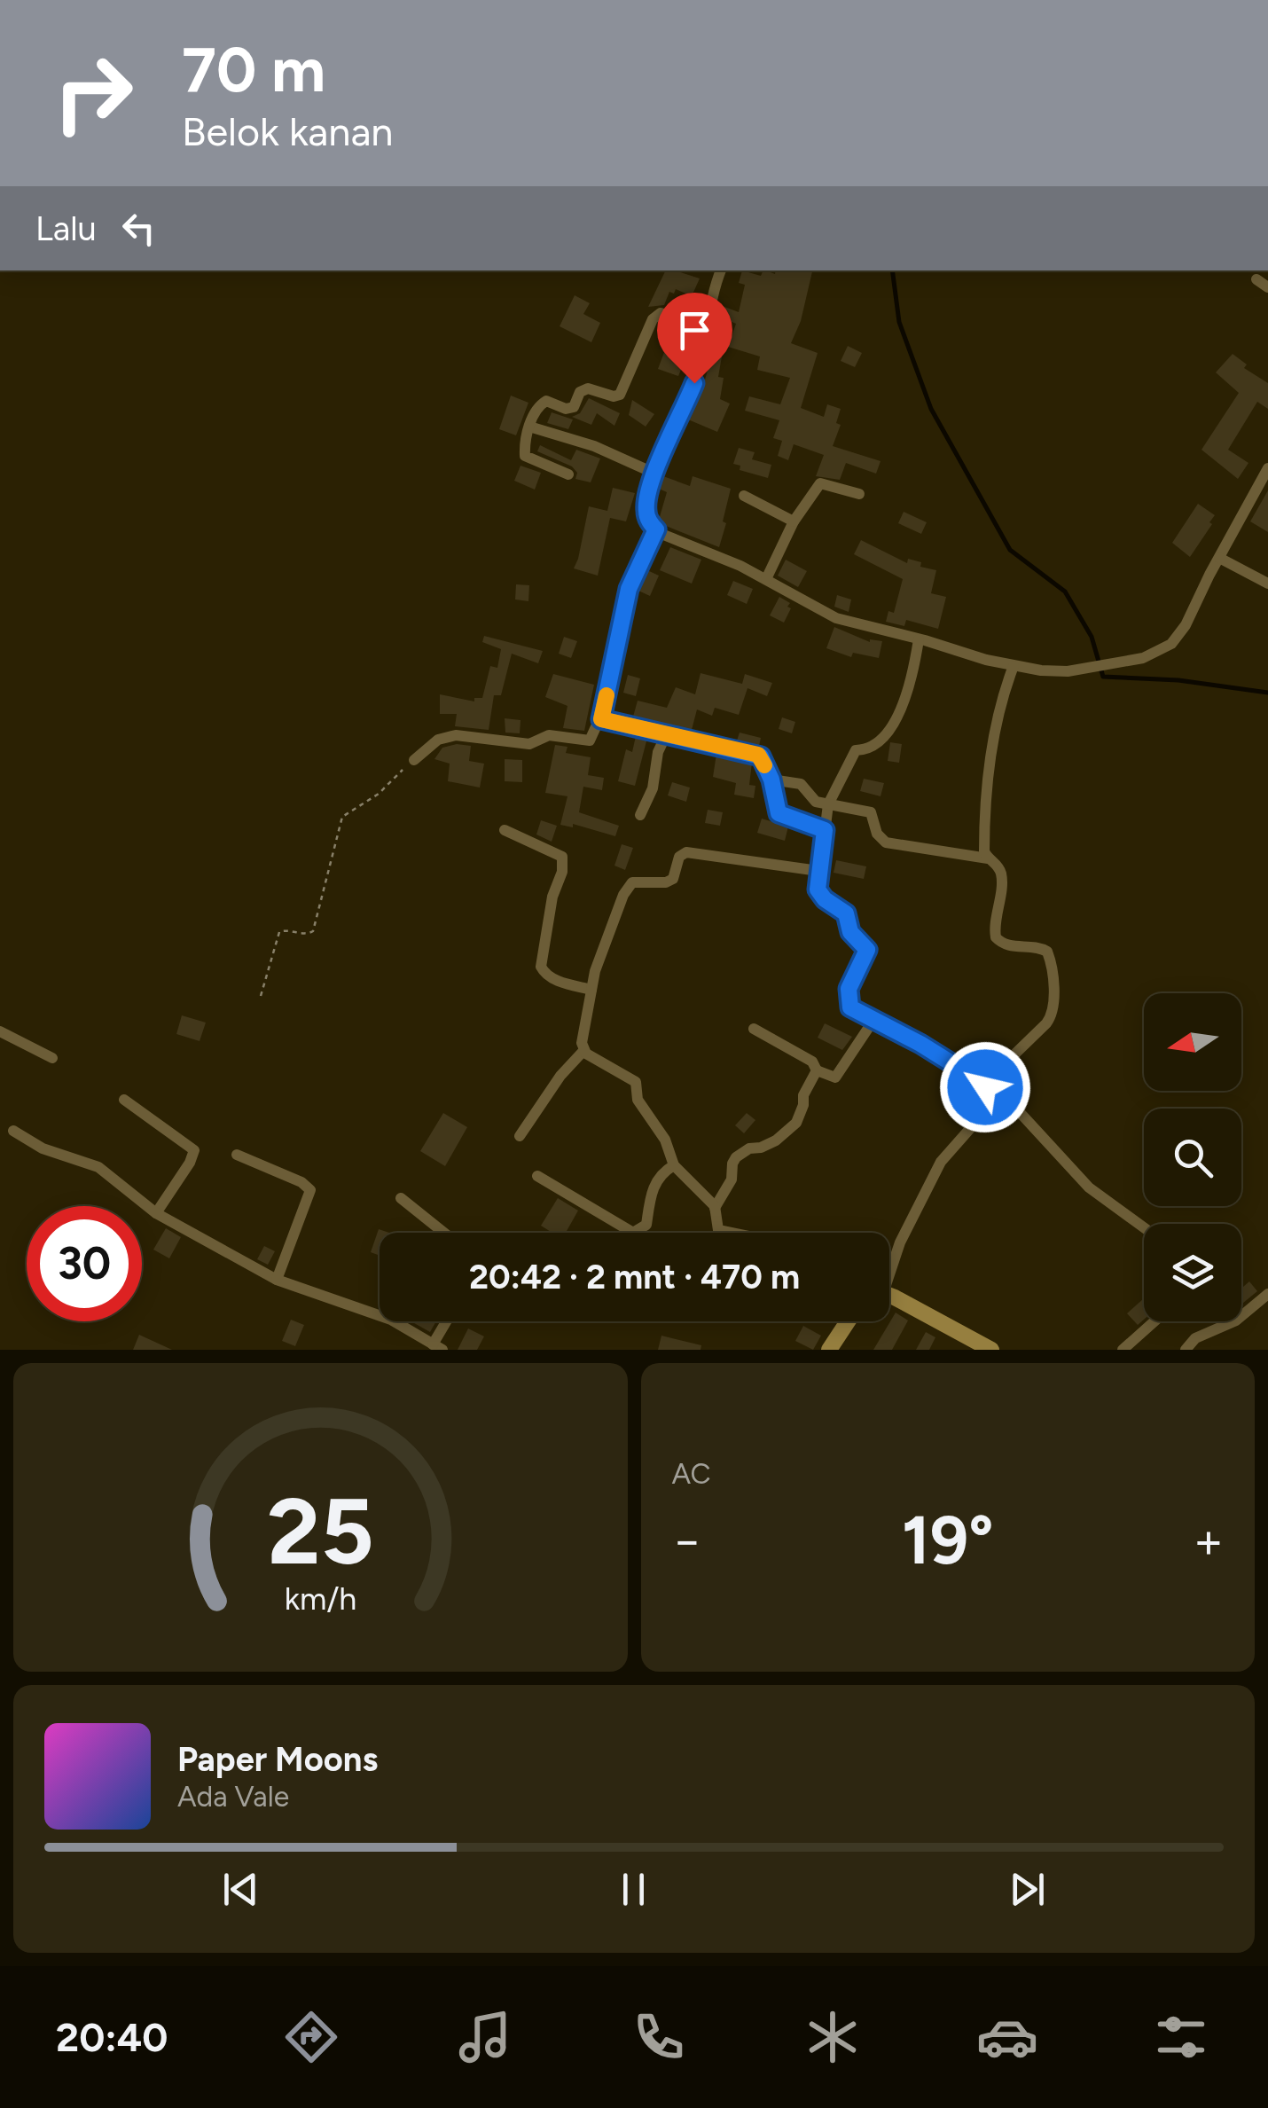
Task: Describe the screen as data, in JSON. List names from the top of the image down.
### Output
{
  "north": "left",
  "page": {
    "turn": ["70 m", "Belok kanan"],
    "then": "Lalu",
    "limit": "30",
    "trip": "20:42 · 2 mnt · 470 m",
    "tile": "AC",
    "heat": ["−", "19°", "+"],
    "song": ["Paper Moons", "Ada Vale"],
    "tabs": "20:40",
    "gauge": ["25", "km/h"]
  }
}
